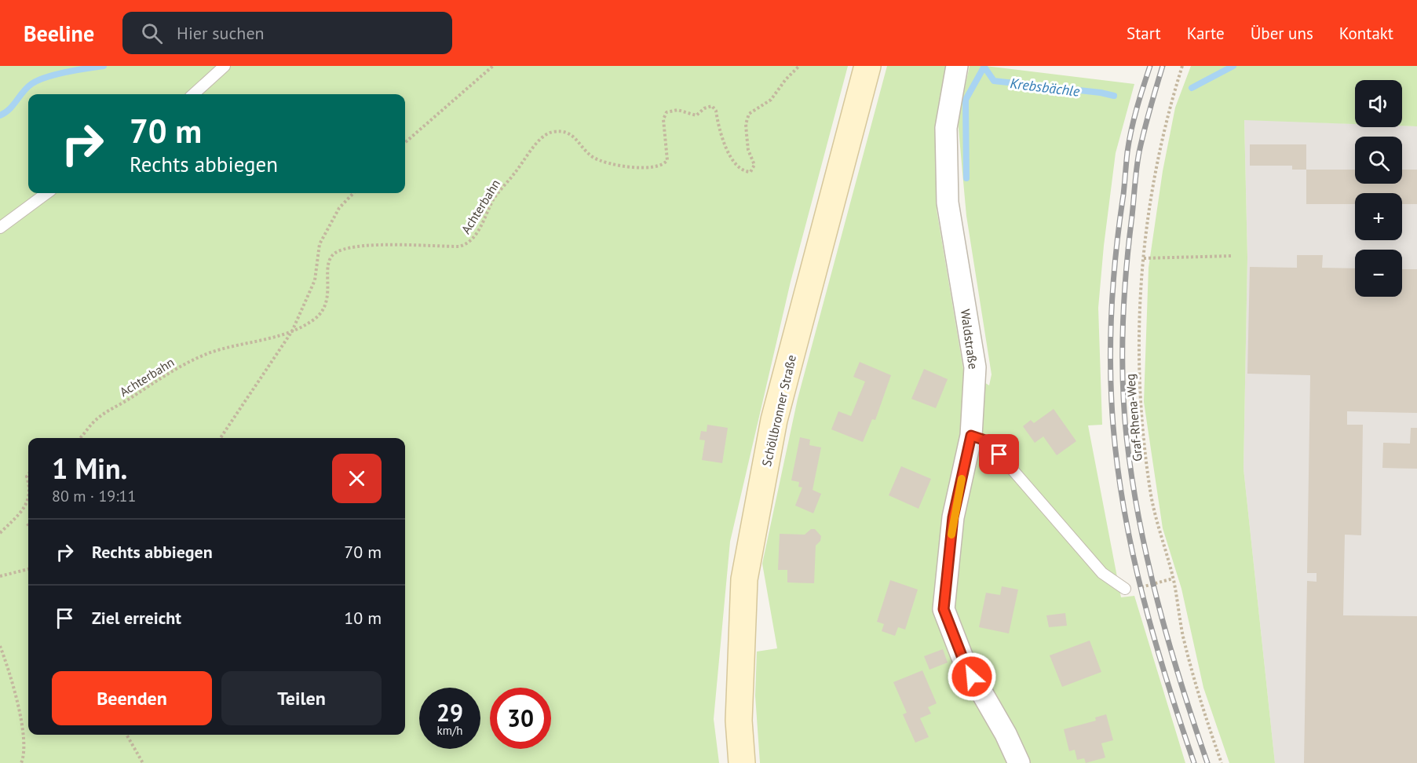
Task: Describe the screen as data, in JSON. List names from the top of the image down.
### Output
{
  "streets": {
    "main road": ["Schöllbronner Straße"],
    "street": ["Waldstraße"],
    "path": ["Achterbahn", "Graf-Rhena-Weg"]
  },
  "water": ["Krebsbächle"],
  "page": {
    "header": "Beeline",
    "search": "Hier suchen",
    "nav": [
      "Start",
      "Karte",
      "Über uns",
      "Kontakt"
    ],
    "map_buttons": ["+", "−"],
    "turn": ["70 m", "Rechts abbiegen"],
    "heading": ["1 Min.", "80 m · 19:11"],
    "list": [
      {
        "name": "Rechts abbiegen",
        "value": "70 m"
      },
      {
        "name": "Ziel erreicht",
        "value": "10 m"
      }
    ],
    "buttons": ["Beenden", "Teilen"],
    "speed": "29 km/h",
    "limit": "30"
  }
}
